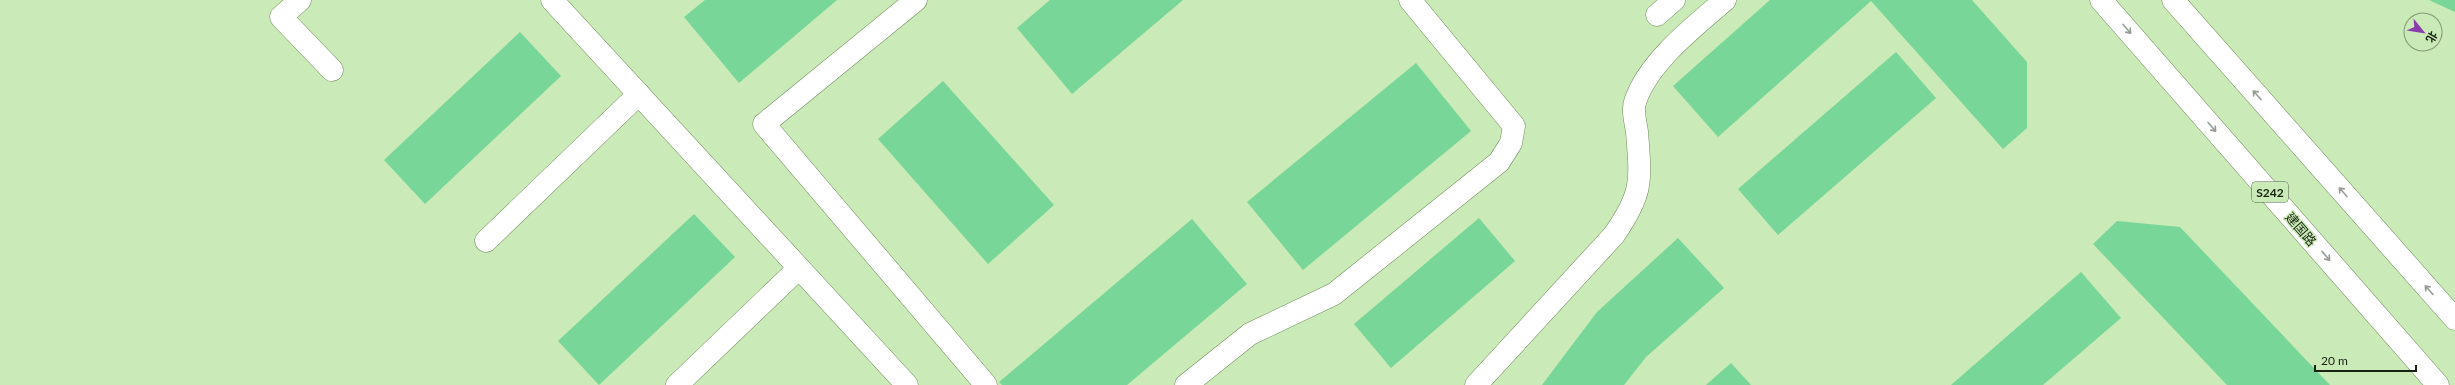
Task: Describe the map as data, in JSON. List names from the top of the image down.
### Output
{
  "streets": {
    "street": ["S242", "建国路"]
  },
  "scale_bar": "20 m",
  "north": "bottom right"
}
